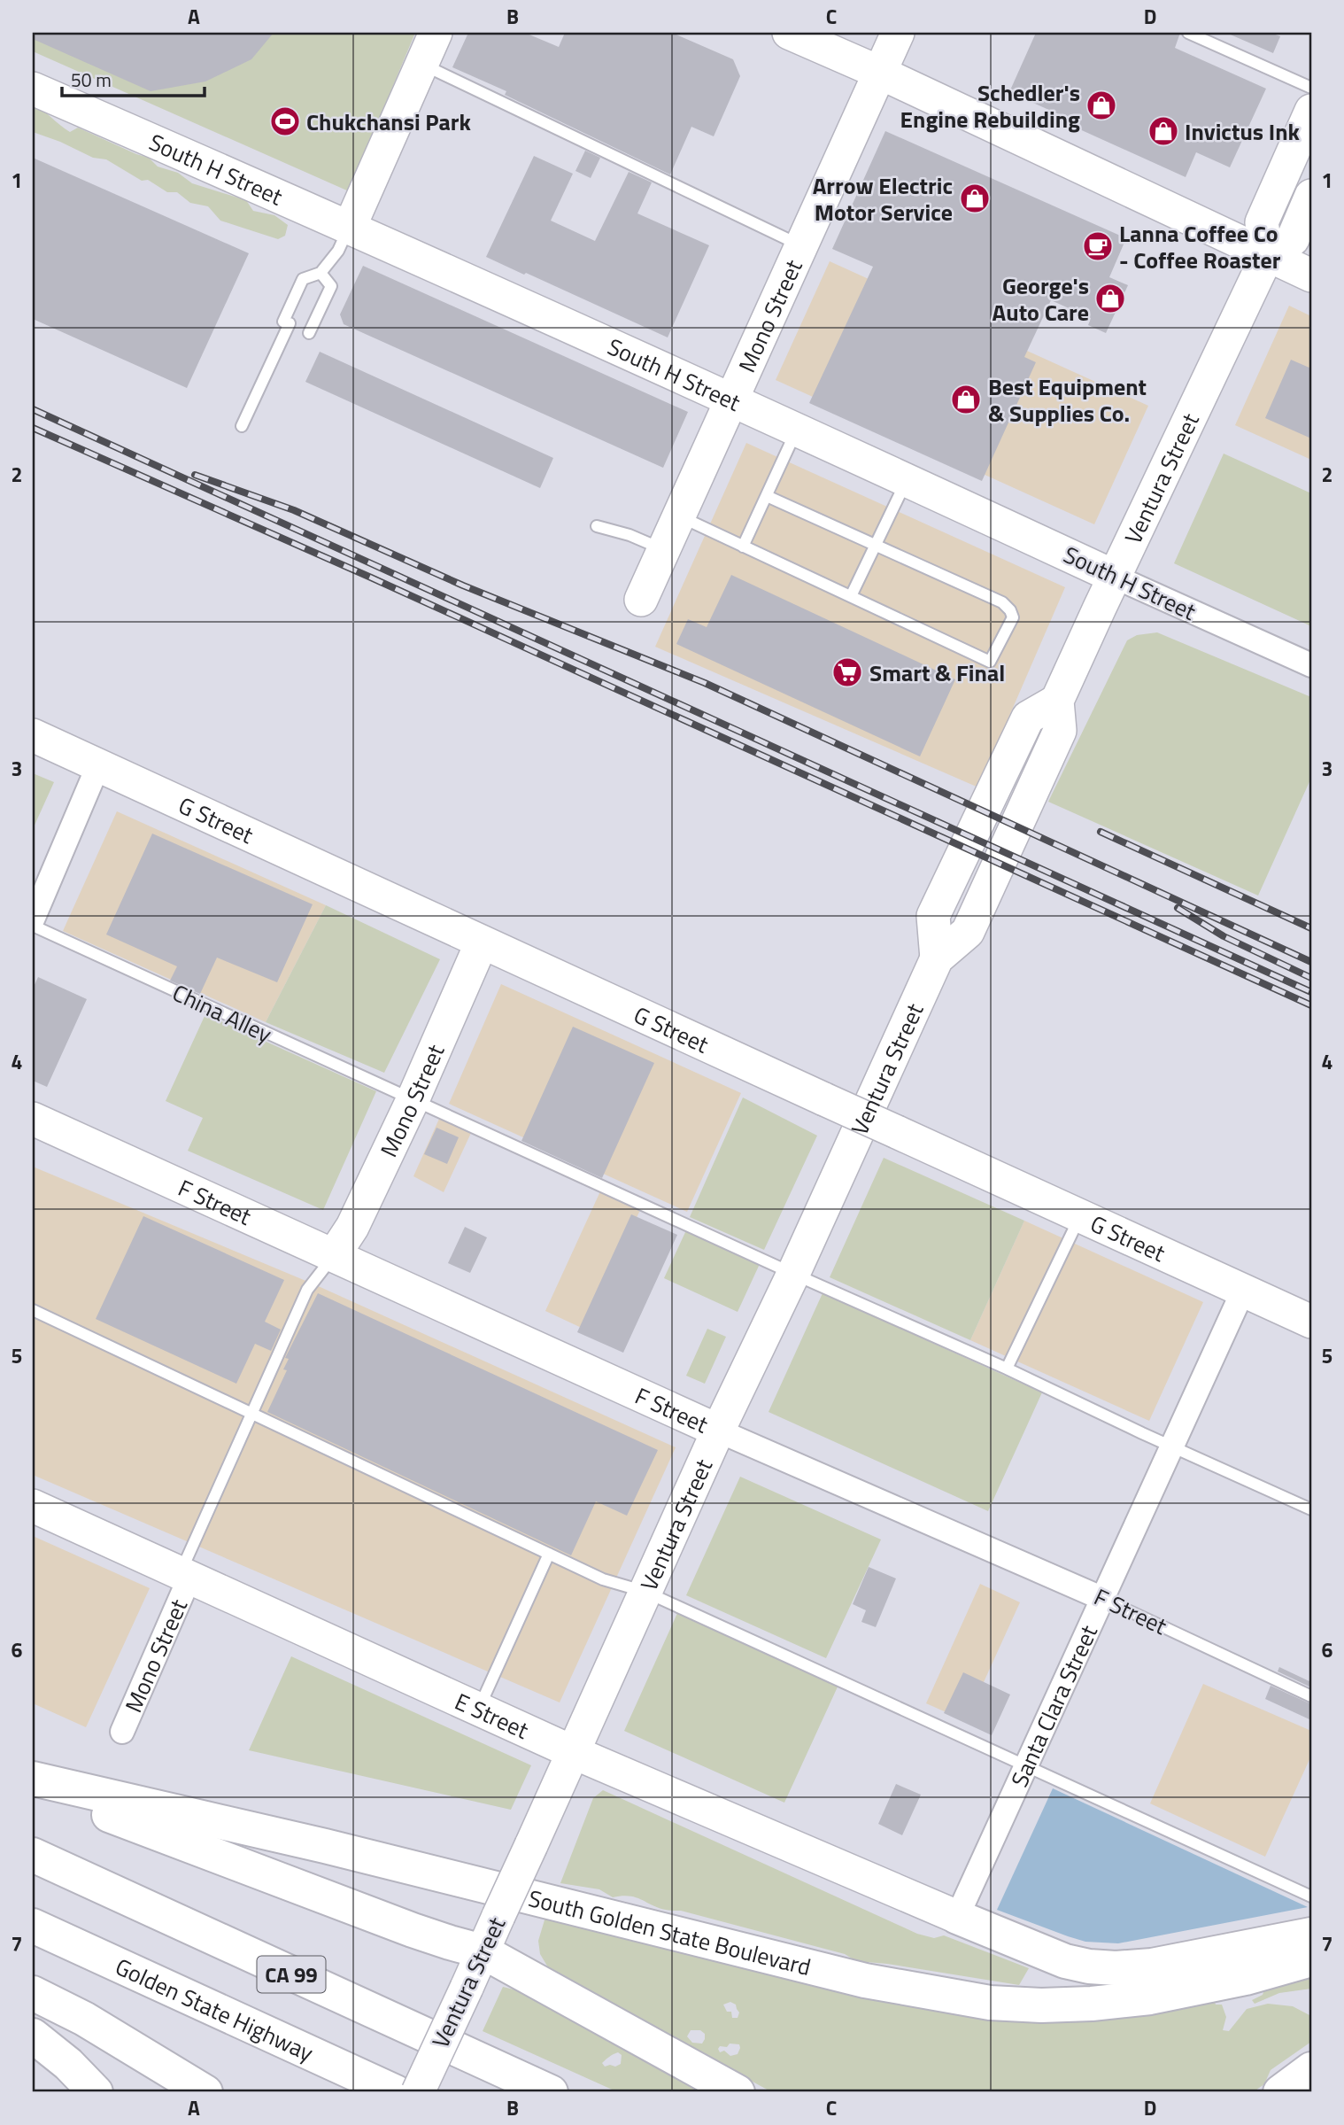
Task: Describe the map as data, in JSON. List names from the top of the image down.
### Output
{
  "streets": {
    "highway": ["South Golden State Boulevard", "CA 99", "Golden State Highway"],
    "street": [
      "South H Street",
      "Mono Street",
      "Ventura Street",
      "G Street",
      "F Street",
      "Santa Clara Street",
      "E Street"
    ],
    "lane": ["China Alley"]
  },
  "crossings": [
    ["South H Street", "Mono Street"],
    ["South H Street", "Ventura Street"],
    ["Mono Street", "G Street"],
    ["Mono Street", "China Alley"],
    ["Mono Street", "F Street"],
    ["Mono Street", "E Street"],
    ["Ventura Street", "China Alley"],
    ["Ventura Street", "F Street"],
    ["Ventura Street", "E Street"],
    ["G Street", "Santa Clara Street"],
    ["China Alley", "Santa Clara Street"],
    ["F Street", "Santa Clara Street"],
    ["Santa Clara Street", "E Street"]
  ],
  "places": {
    "shop": [
      "Schedler's Engine Rebuilding",
      "Invictus Ink",
      "Arrow Electric Motor Service",
      "George's Auto Care",
      "Best Equipment & Supplies Co."
    ],
    "sports": ["Chukchansi Park"],
    "cafe": ["Lanna Coffee Co - Coffee Roaster"],
    "supermarket": ["Smart & Final"]
  },
  "scale_bar": "50 m",
  "grid": {
    "columns": [
      "A",
      "B",
      "C",
      "D"
    ],
    "rows": [
      "1",
      "2",
      "3",
      "4",
      "5",
      "6",
      "7"
    ]
  }
}
